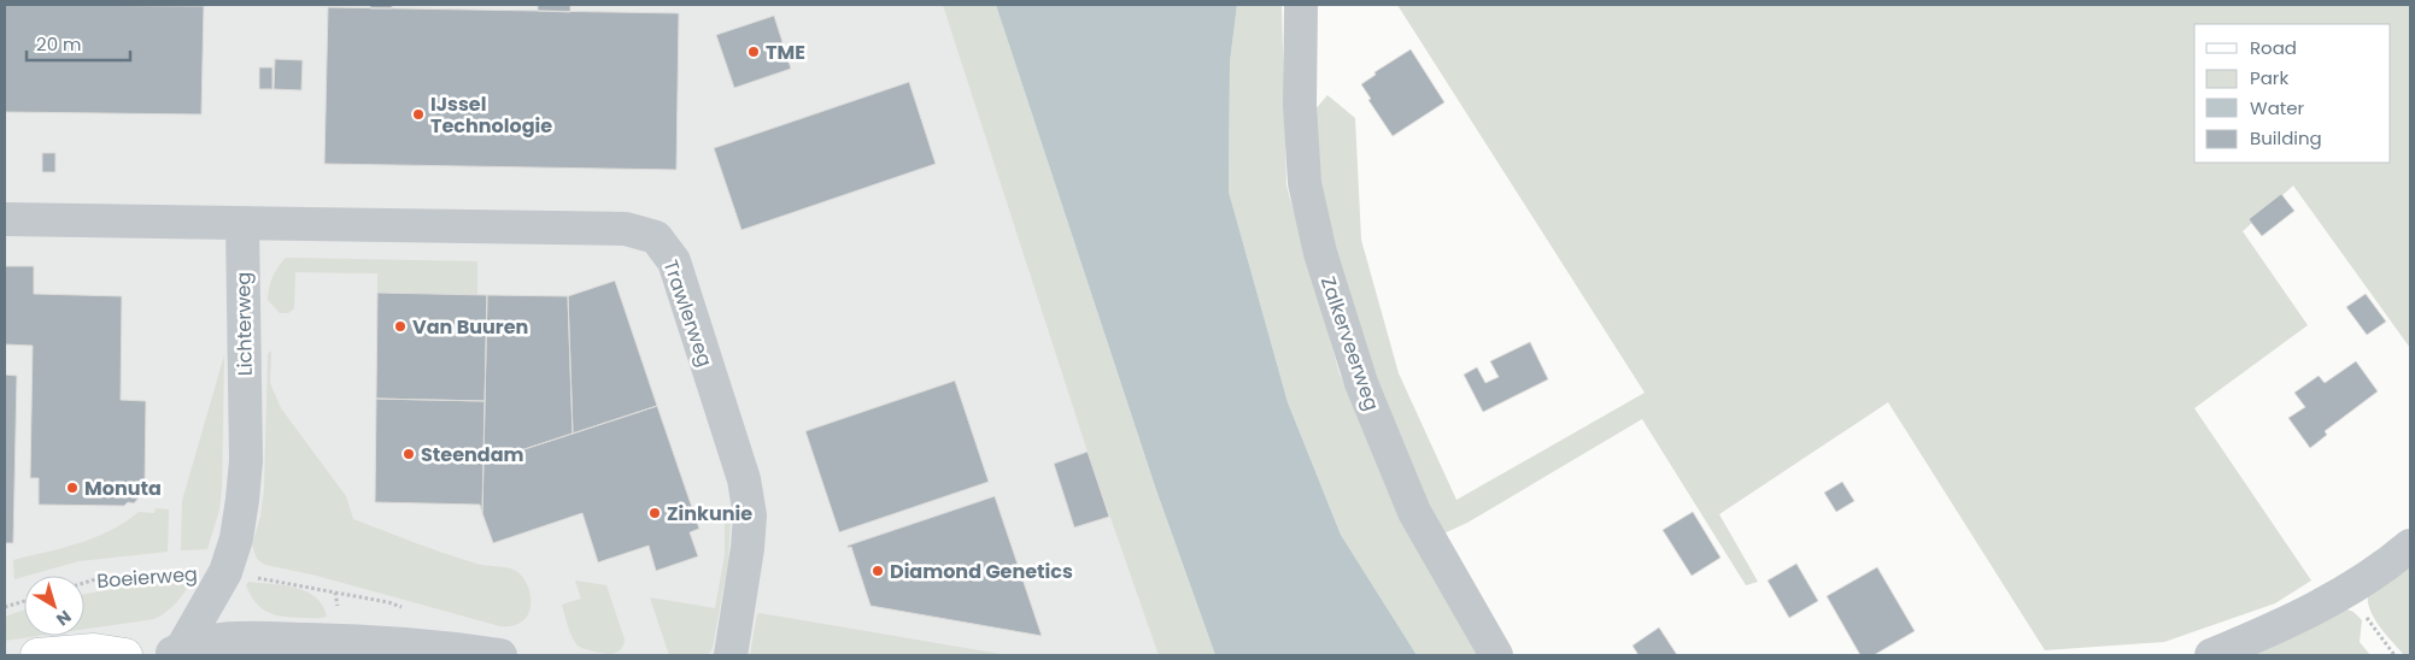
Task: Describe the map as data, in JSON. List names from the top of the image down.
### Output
{
  "streets": {
    "street": ["Trawlerweg", "Lichterweg", "Zalkerveerweg"],
    "path": ["Boeierweg"]
  },
  "crossings": [
    ["Trawlerweg", "Lichterweg"],
    ["Lichterweg", "Boeierweg"]
  ],
  "places": [
    "TME",
    "IJssel Technologie",
    "Van Buuren",
    "Steendam",
    "Monuta",
    "Zinkunie",
    "Diamond Genetics"
  ],
  "legend": [
    "Road",
    "Park",
    "Water",
    "Building"
  ],
  "scale_bar": "20 m",
  "north": "bottom right"
}
